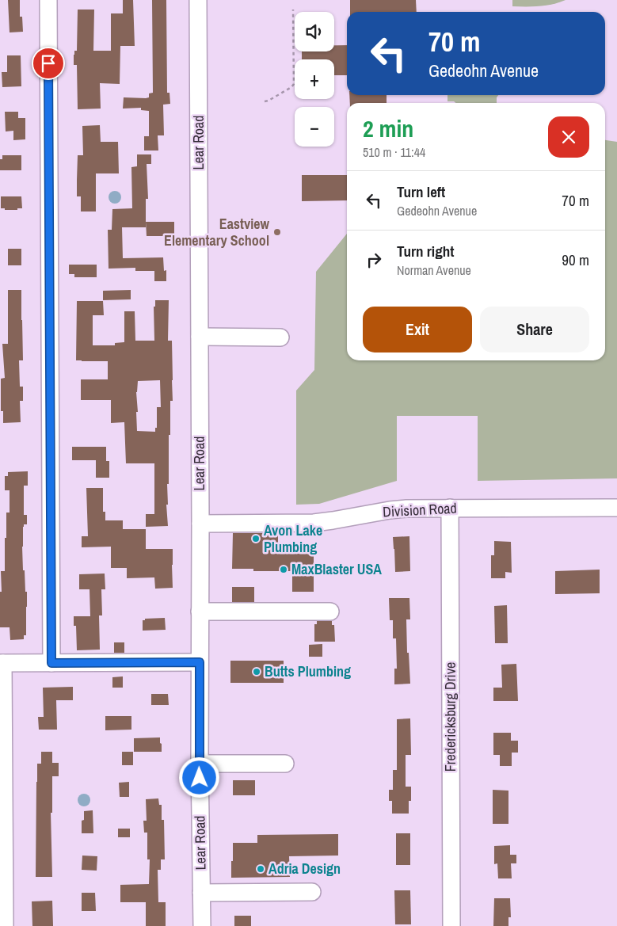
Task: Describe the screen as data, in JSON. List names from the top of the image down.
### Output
{
  "streets": {
    "street": ["Lear Road", "Division Road", "Fredericksburg Drive"]
  },
  "crossings": [
    ["Lear Road", "Division Road"],
    ["Division Road", "Fredericksburg Drive"]
  ],
  "places": [
    "Eastview Elementary School",
    "Avon Lake Plumbing",
    "MaxBlaster USA",
    "Butts Plumbing",
    "Adria Design"
  ],
  "page": {
    "map_buttons": ["+", "−"],
    "turn": ["70 m", "Gedeohn Avenue"],
    "heading": ["2 min", "510 m · 11:44"],
    "list": [
      {
        "name": "Turn left",
        "note": "Gedeohn Avenue",
        "value": "70 m"
      },
      {
        "name": "Turn right",
        "note": "Norman Avenue",
        "value": "90 m"
      }
    ],
    "buttons": ["Exit", "Share"]
  }
}
